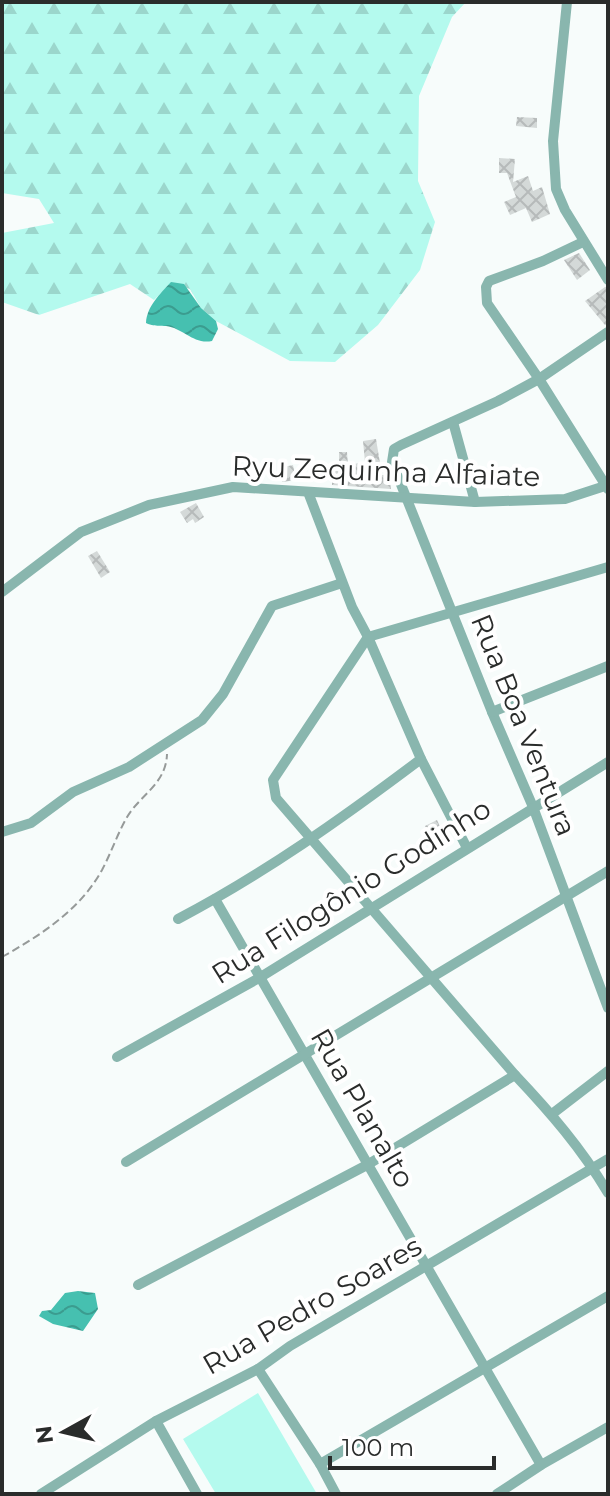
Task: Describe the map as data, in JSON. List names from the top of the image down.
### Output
{
  "streets": {
    "street": [
      "Ryu Zequinha Alfaiate",
      "Rua Boa Ventura",
      "Rua Filogônio Godinho",
      "Rua Planalto",
      "Rua Pedro Soares"
    ]
  },
  "crossings": [
    ["Ryu Zequinha Alfaiate", "Rua Boa Ventura"],
    ["Rua Boa Ventura", "Rua Filogônio Godinho"],
    ["Rua Filogônio Godinho", "Rua Planalto"],
    ["Rua Planalto", "Rua Pedro Soares"]
  ],
  "scale_bar": "100 m",
  "north": "left"
}
